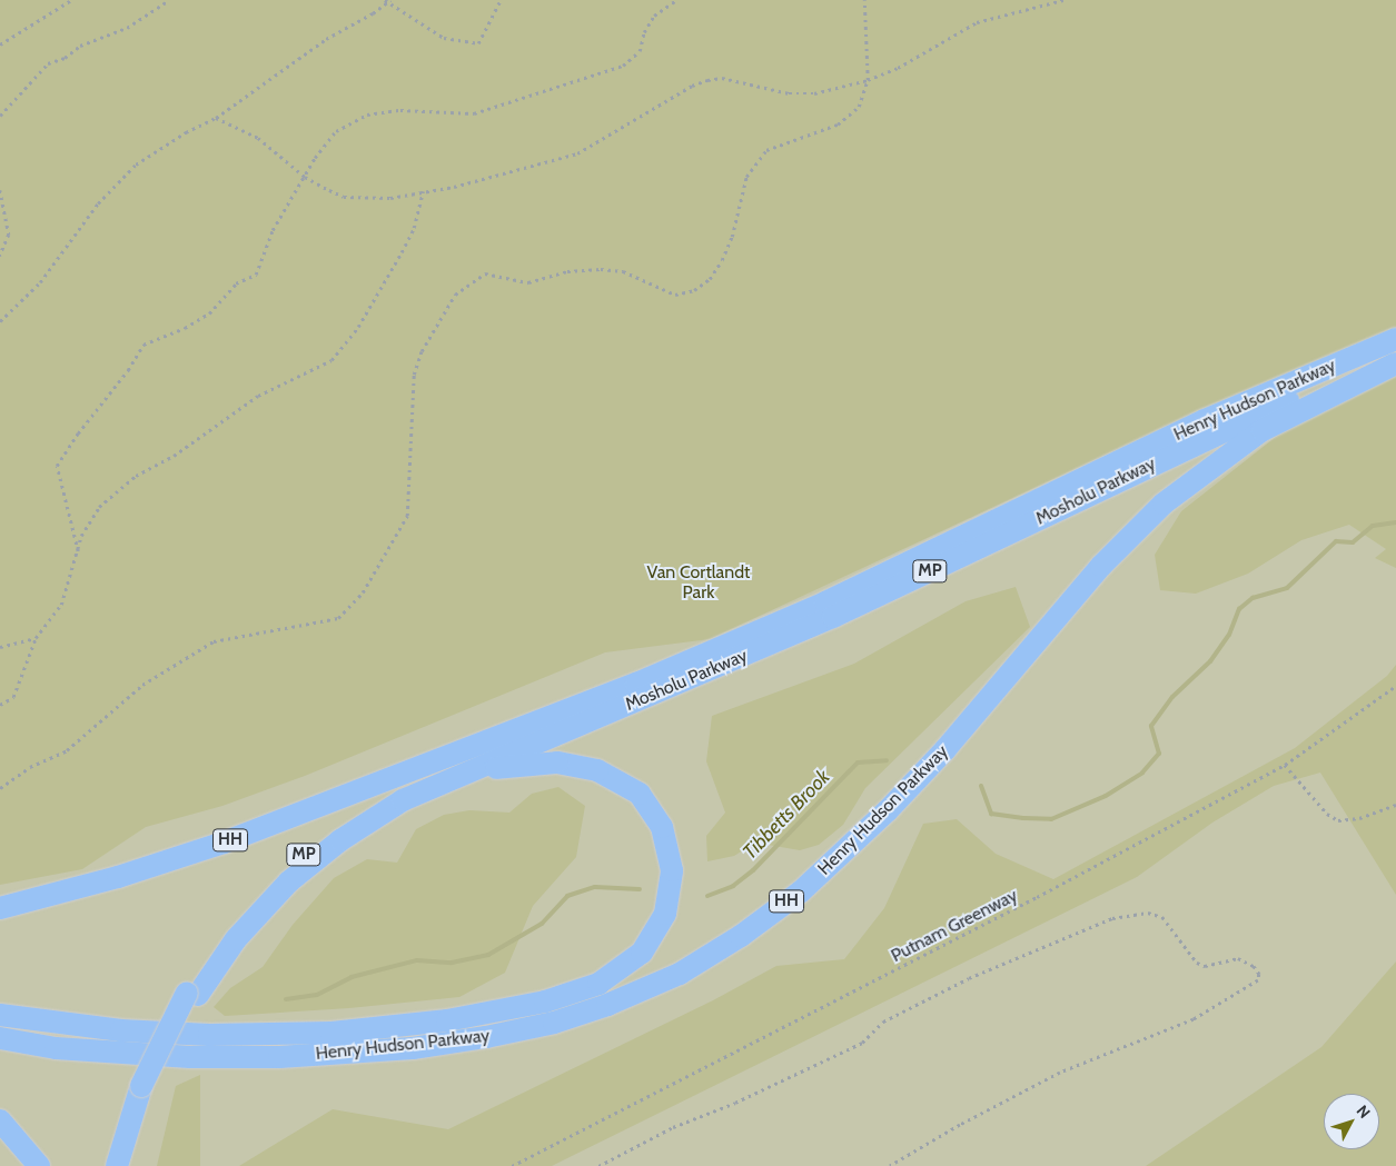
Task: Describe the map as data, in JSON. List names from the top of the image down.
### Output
{
  "streets": {
    "highway": [
      "Henry Hudson Parkway",
      "Mosholu Parkway",
      "MP",
      "HH"
    ],
    "path": ["Putnam Greenway"]
  },
  "crossings": [
    ["Henry Hudson Parkway", "Mosholu Parkway"]
  ],
  "water": ["Tibbetts Brook"],
  "parks": ["Van Cortlandt Park"],
  "north": "top right"
}
